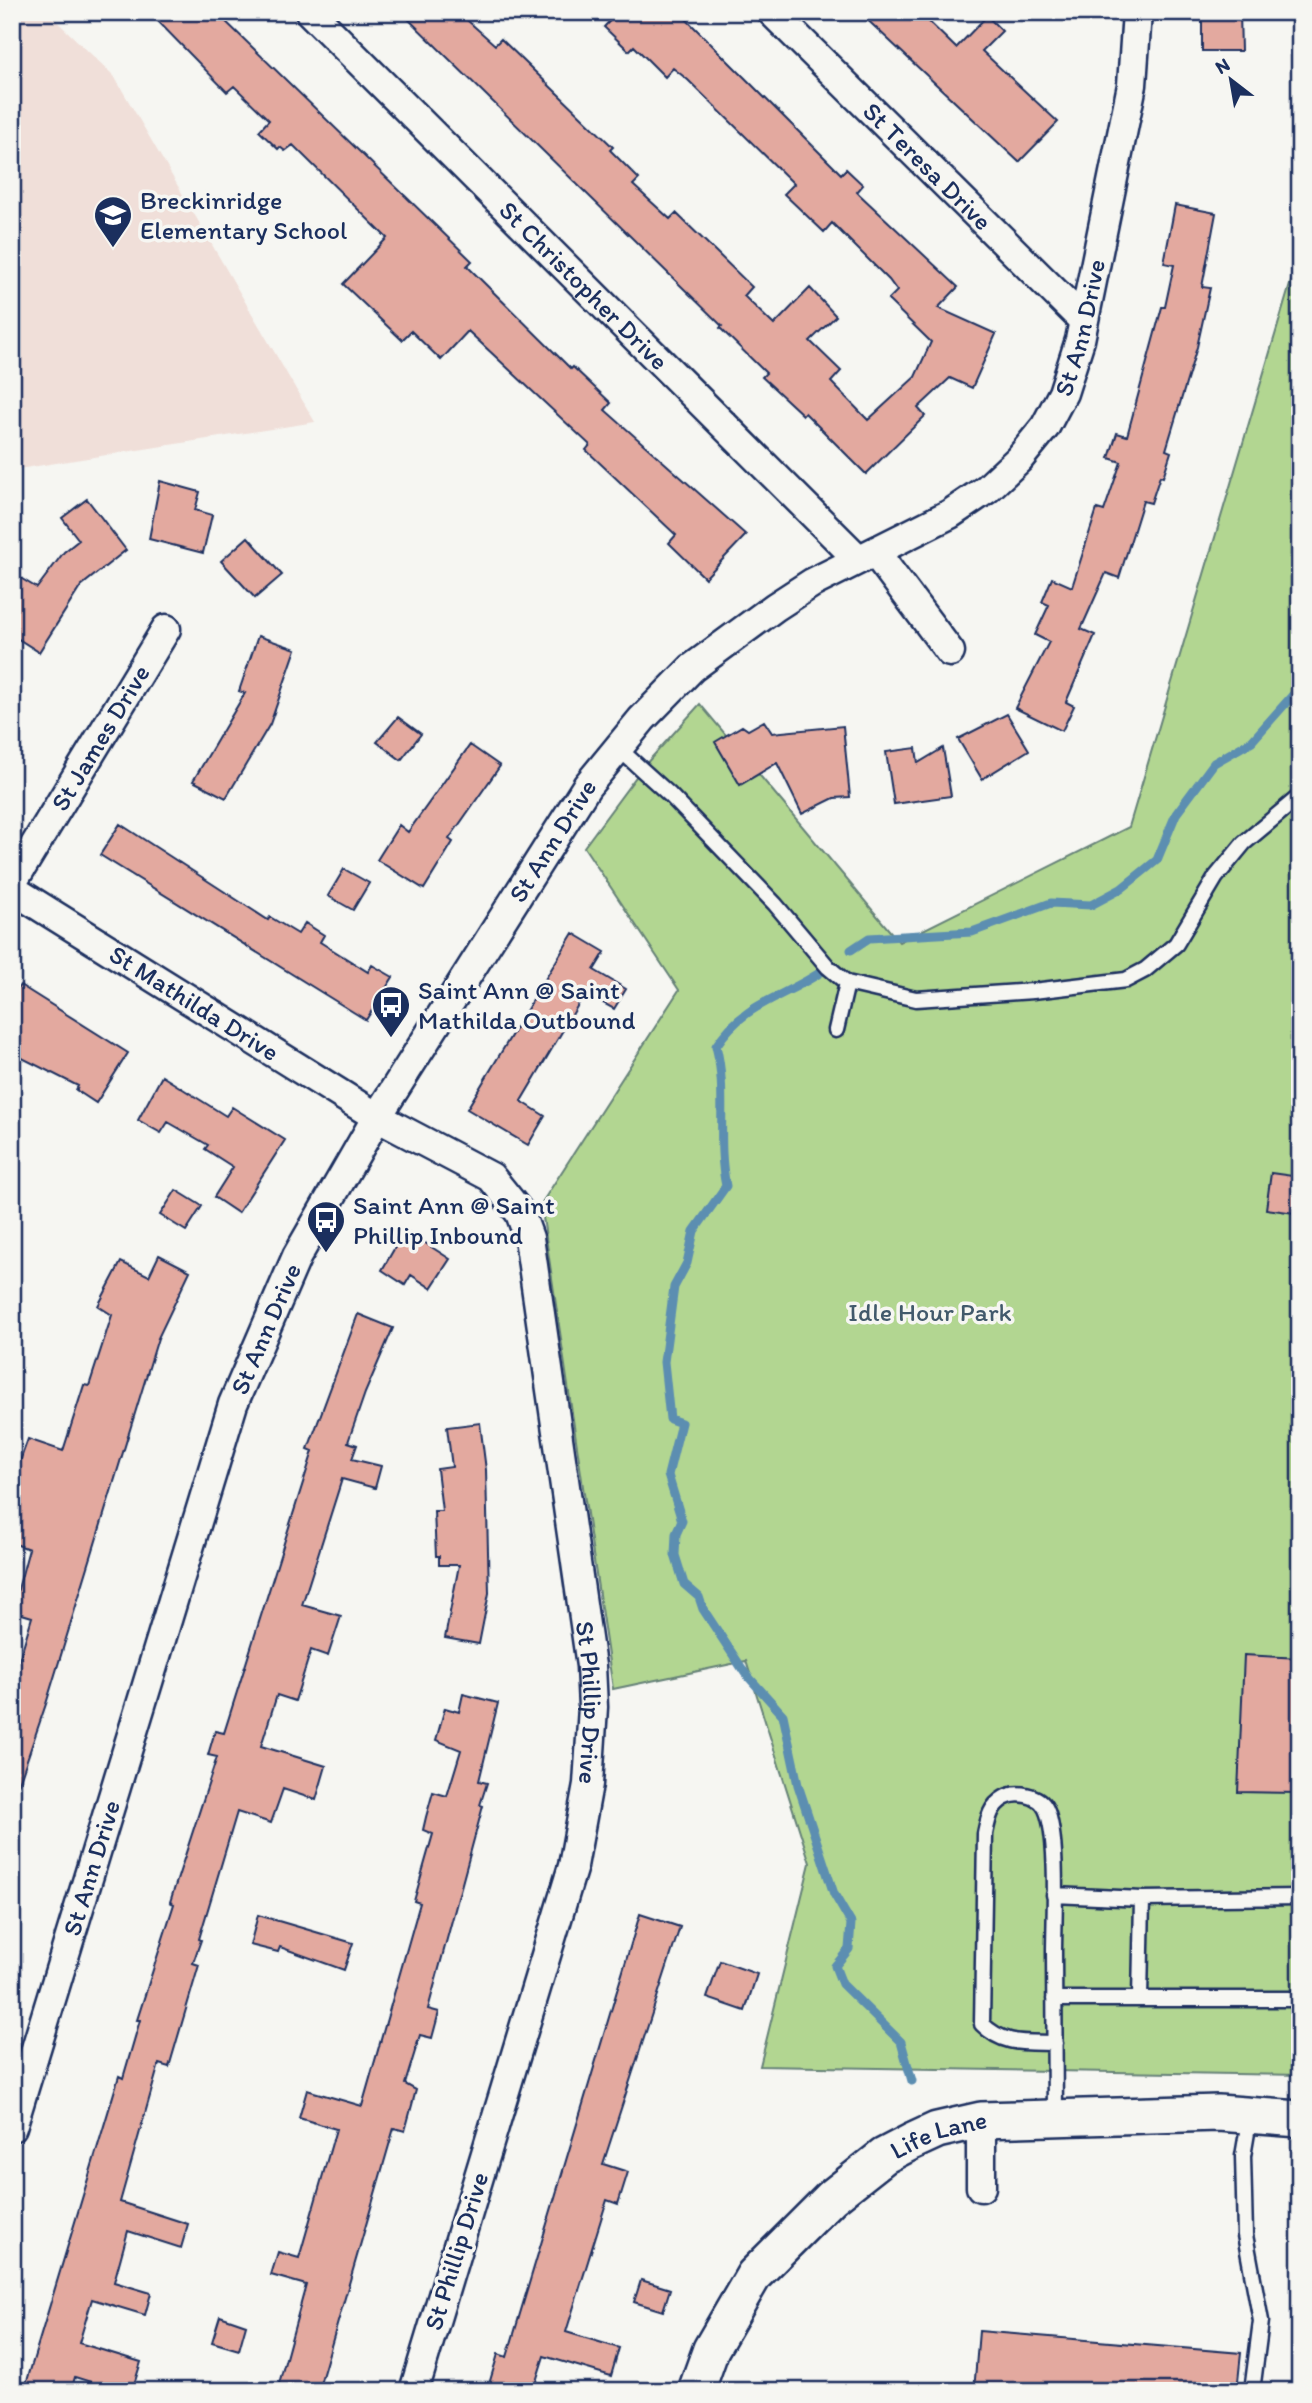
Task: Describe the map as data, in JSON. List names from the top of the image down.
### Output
{
  "streets": {
    "street": [
      "St Teresa Drive",
      "St Christopher Drive",
      "St Ann Drive",
      "St James Drive",
      "St Mathilda Drive",
      "St Phillip Drive",
      "Life Lane"
    ]
  },
  "crossings": [
    ["St Teresa Drive", "St Ann Drive"],
    ["St Christopher Drive", "St Ann Drive"],
    ["St Ann Drive", "St Mathilda Drive"],
    ["St Ann Drive", "St Phillip Drive"],
    ["St James Drive", "St Mathilda Drive"],
    ["St Mathilda Drive", "St Phillip Drive"]
  ],
  "parks": ["Idle Hour Park"],
  "places": {
    "school or university": ["Breckinridge Elementary School"],
    "bus stop": ["Saint Ann @ Saint Mathilda Outbound", "Saint Ann @ Saint Phillip Inbound"]
  },
  "north": "top left"
}
